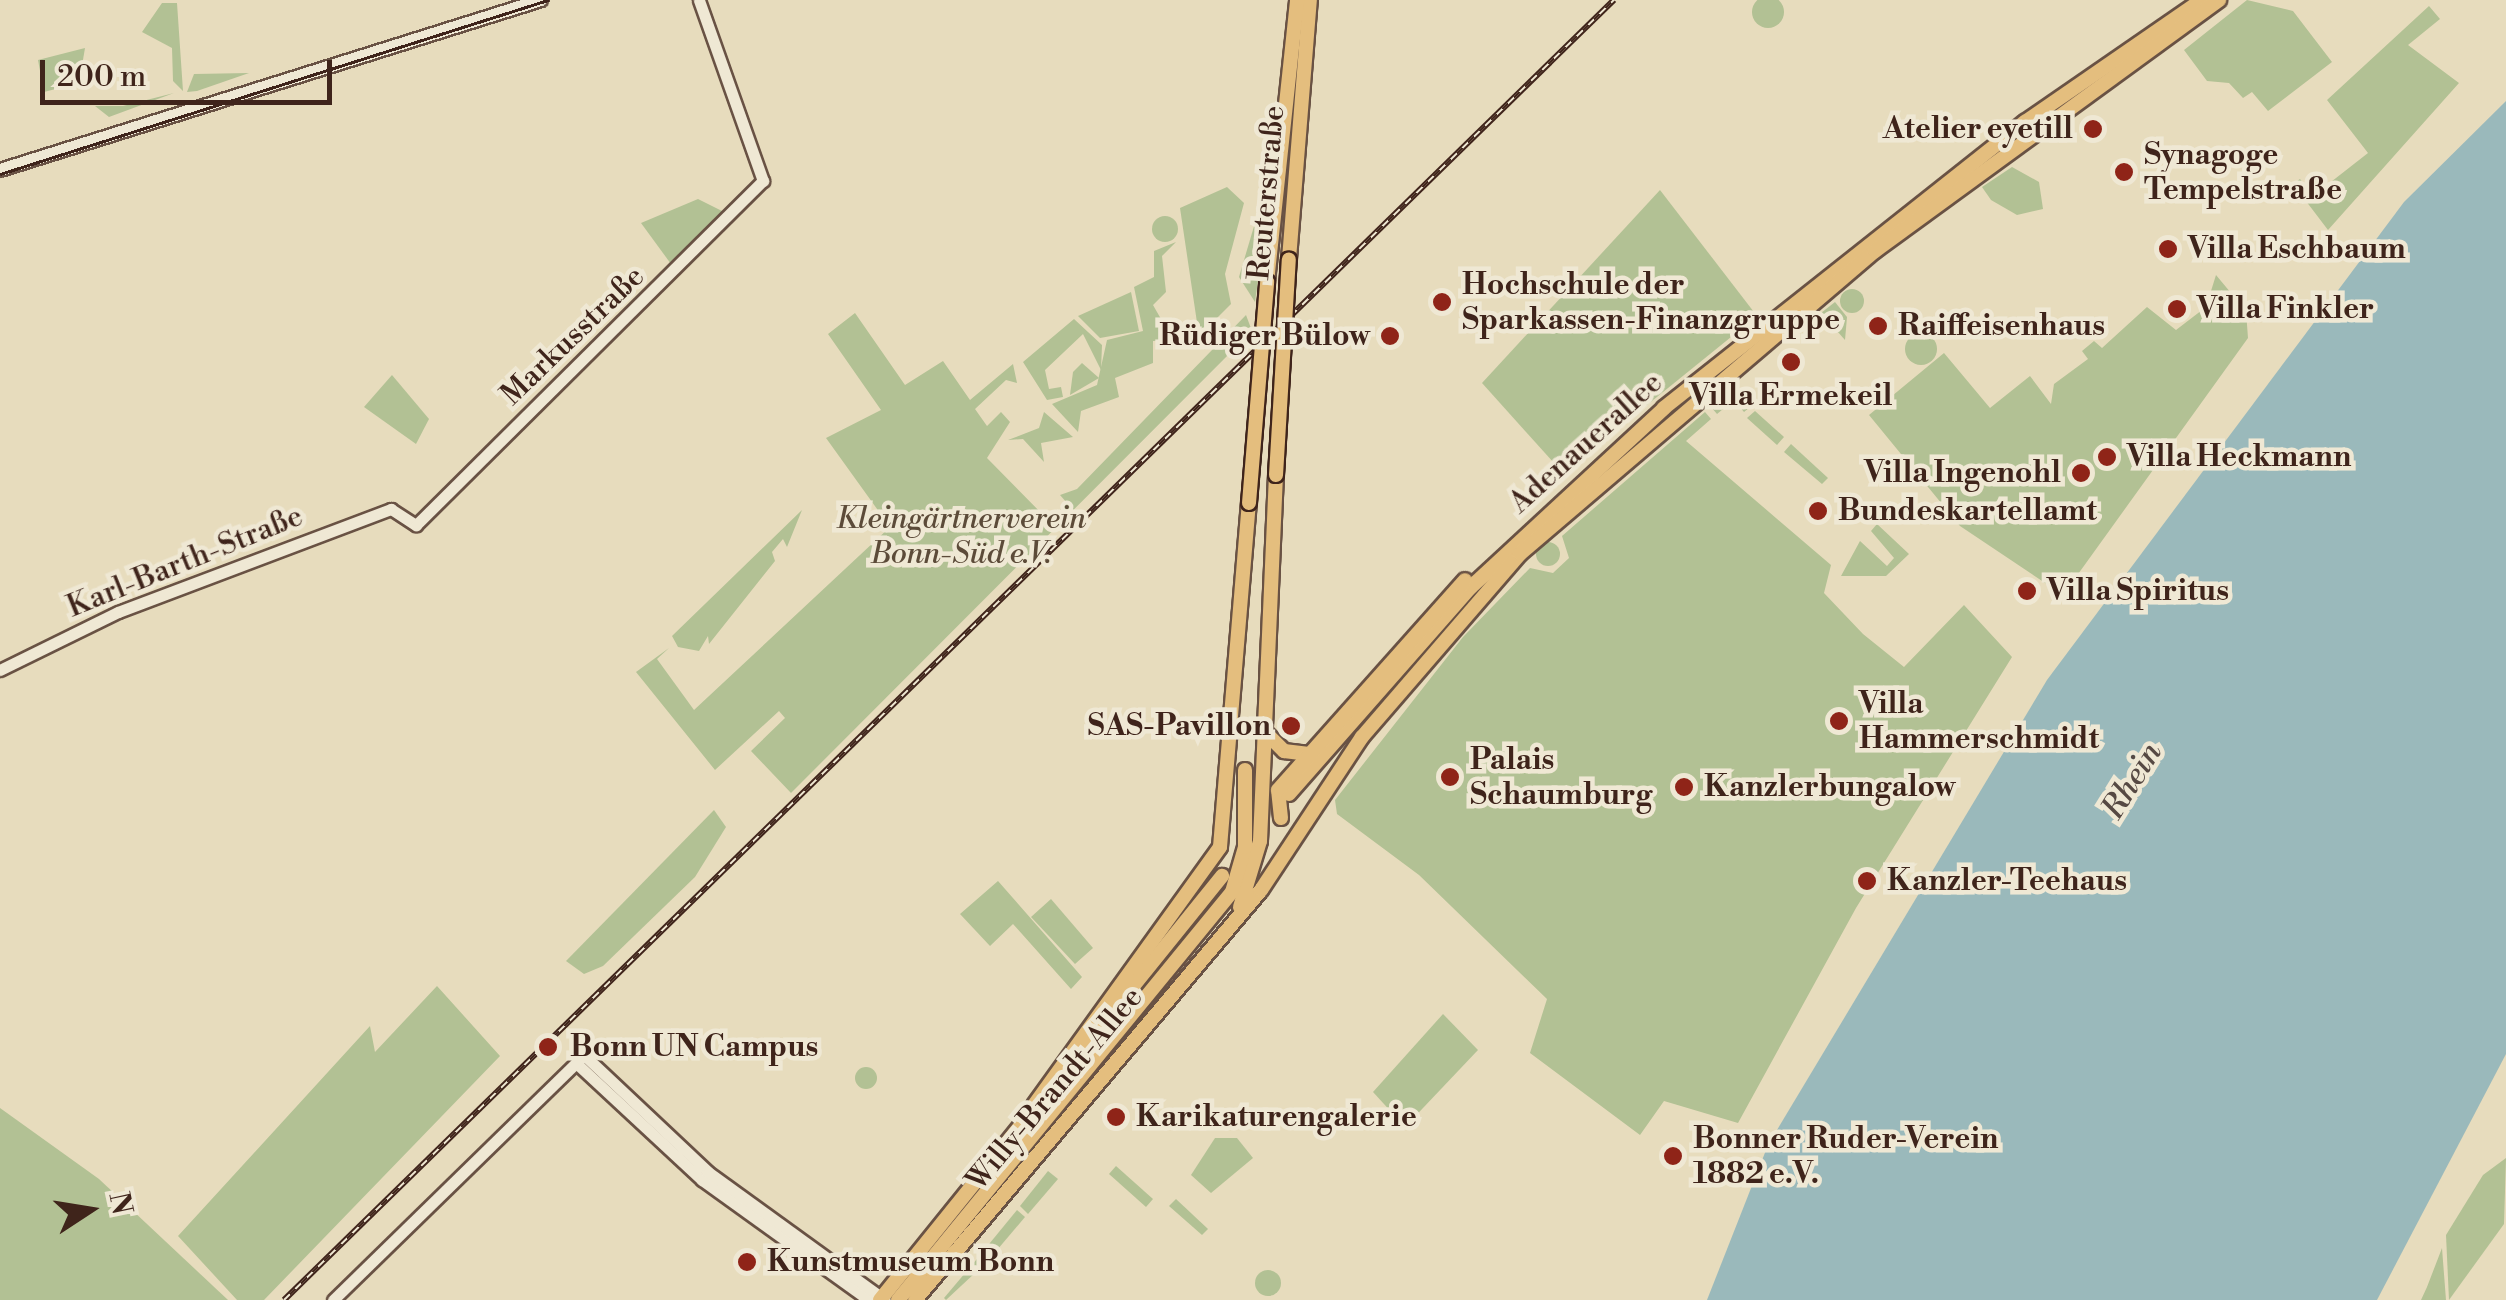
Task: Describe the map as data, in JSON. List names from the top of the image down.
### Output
{
  "streets": {
    "main road": ["Reuterstraße", "Adenauerallee", "Willy-Brandt-Allee"],
    "street": ["Markusstraße", "Karl-Barth-Straße"]
  },
  "crossings": [
    ["Reuterstraße", "Willy-Brandt-Allee"],
    ["Markusstraße", "Karl-Barth-Straße"],
    ["Adenauerallee", "Willy-Brandt-Allee"]
  ],
  "water": ["Rhein"],
  "parks": ["Kleingärtnerverein Bonn-Süd e.V."],
  "places": [
    "Atelier eyetill",
    "Synagoge Tempelstraße",
    "Villa Eschbaum",
    "Hochschule der Sparkassen-Finanzgruppe",
    "Villa Finkler",
    "Raiffeisenhaus",
    "Rüdiger Bülow",
    "Villa Ermekeil",
    "Villa Heckmann",
    "Villa Ingenohl",
    "Bundeskartellamt",
    "Villa Spiritus",
    "Villa Hammerschmidt",
    "SAS-Pavillon",
    "Palais Schaumburg",
    "Kanzlerbungalow",
    "Kanzler-Teehaus",
    "Bonn UN Campus",
    "Karikaturengalerie",
    "Bonner Ruder-Verein 1882 e.V.",
    "Kunstmuseum Bonn"
  ],
  "scale_bar": "200 m",
  "north": "right"
}
